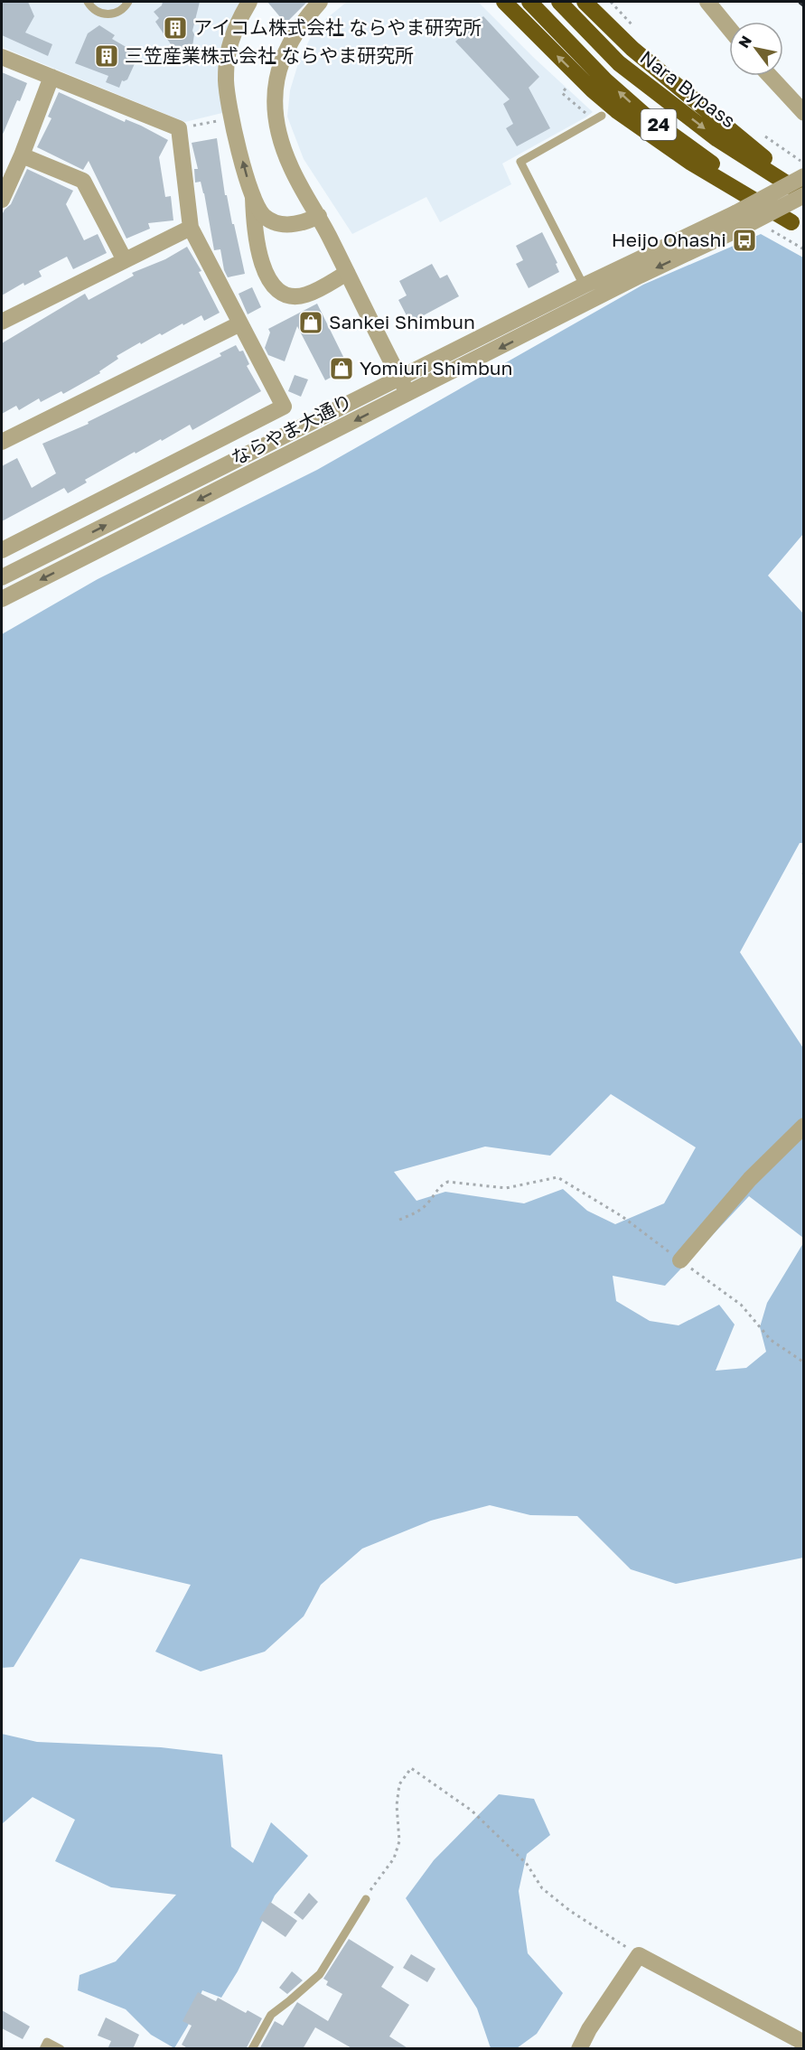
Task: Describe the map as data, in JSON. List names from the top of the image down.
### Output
{
  "streets": {
    "highway": ["Nara Bypass", "24"],
    "street": ["ならやま大通り"]
  },
  "crossings": [
    ["Nara Bypass", "ならやま大通り"]
  ],
  "places": {
    "building": ["アイコム株式会社 ならやま研究所", "三笠産業株式会社 ならやま研究所"],
    "bus stop": ["Heijo Ohashi"],
    "shop": ["Sankei Shimbun", "Yomiuri Shimbun"]
  },
  "north": "top left"
}
